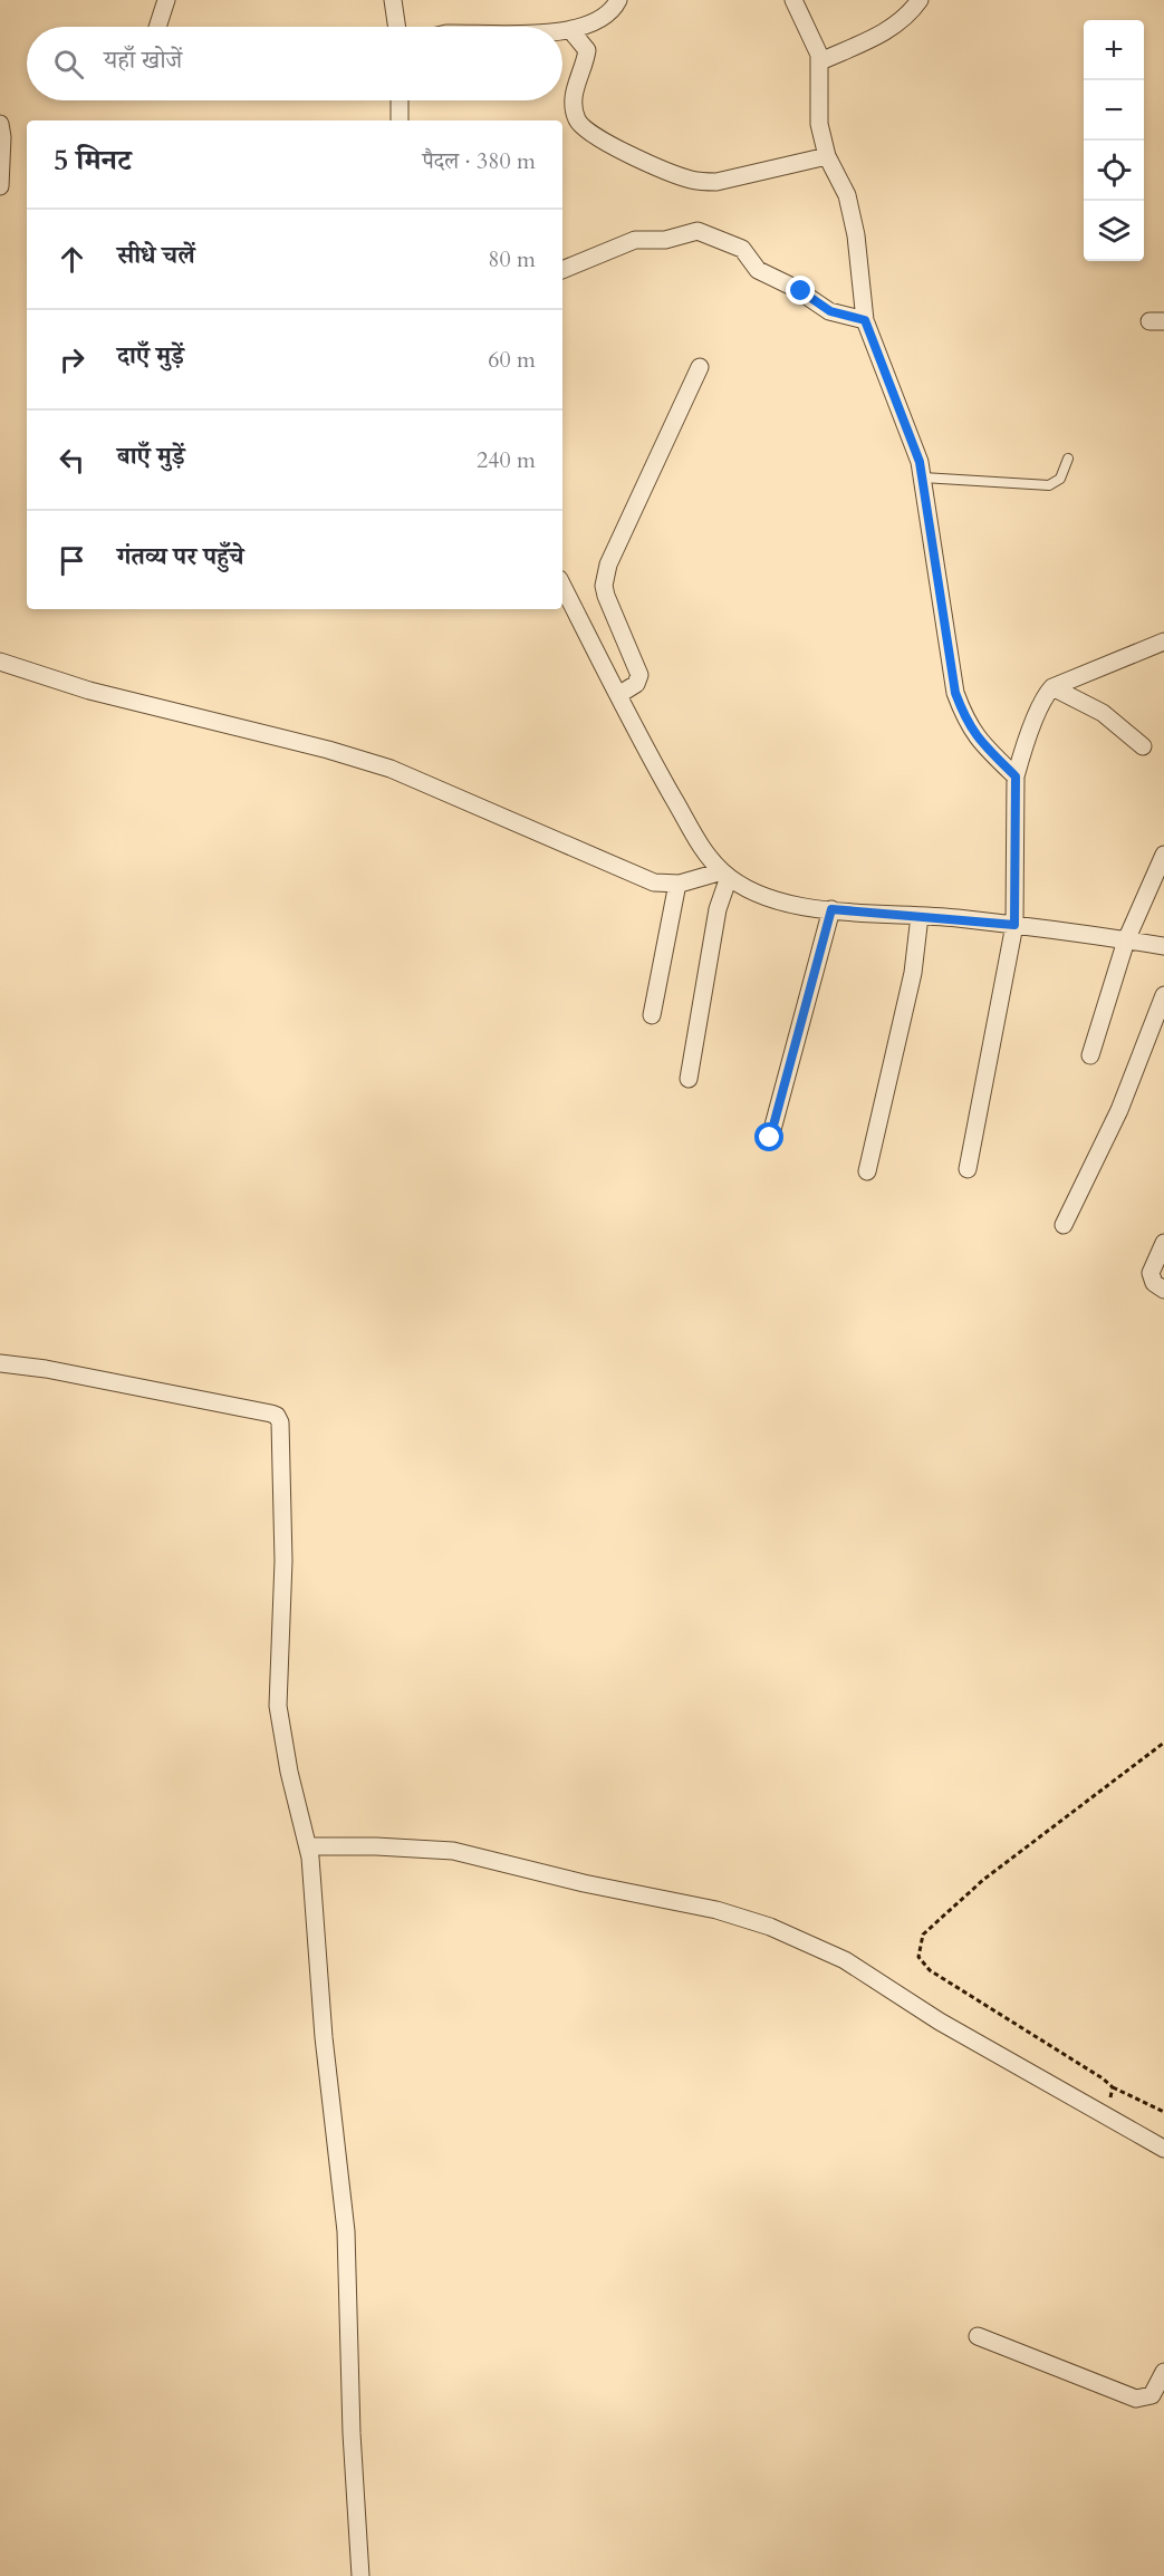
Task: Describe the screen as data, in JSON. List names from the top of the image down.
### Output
{
  "page": {
    "map_buttons": ["+", "−"],
    "search": "यहाँ खोजें",
    "heading": ["5 मिनट", "पैदल · 380 m"],
    "list": [
      ["सीधे चलें", "80 m"],
      ["दाएँ मुड़ें", "60 m"],
      ["बाएँ मुड़ें", "240 m"],
      "गंतव्य पर पहुँचे"
    ]
  }
}
